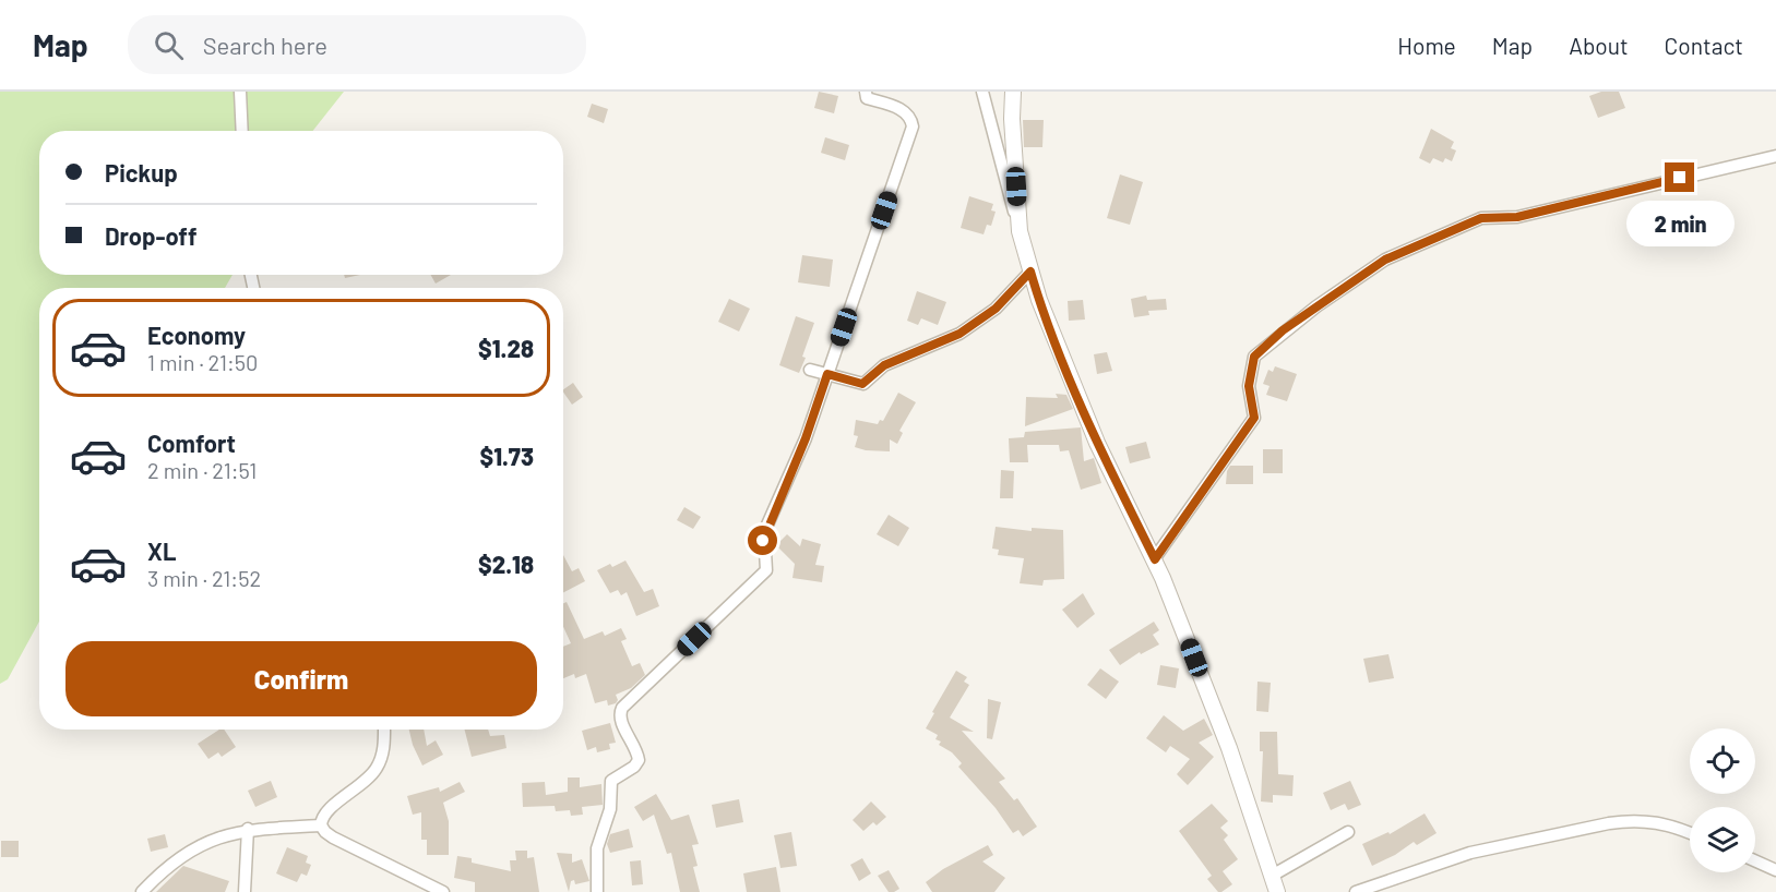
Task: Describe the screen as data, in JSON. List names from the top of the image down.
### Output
{
  "page": {
    "header": "Map",
    "search": "Search here",
    "nav": [
      "Home",
      "Map",
      "About",
      "Contact"
    ],
    "banner": ["Pickup", "Drop-off"],
    "bubble": "2 min",
    "list": [
      {
        "name": "Economy",
        "note": "1 min · 21:50",
        "value": "$1.28"
      },
      {
        "name": "Comfort",
        "note": "2 min · 21:51",
        "value": "$1.73"
      },
      {
        "name": "XL",
        "note": "3 min · 21:52",
        "value": "$2.18"
      }
    ],
    "buttons": "Confirm"
  }
}
